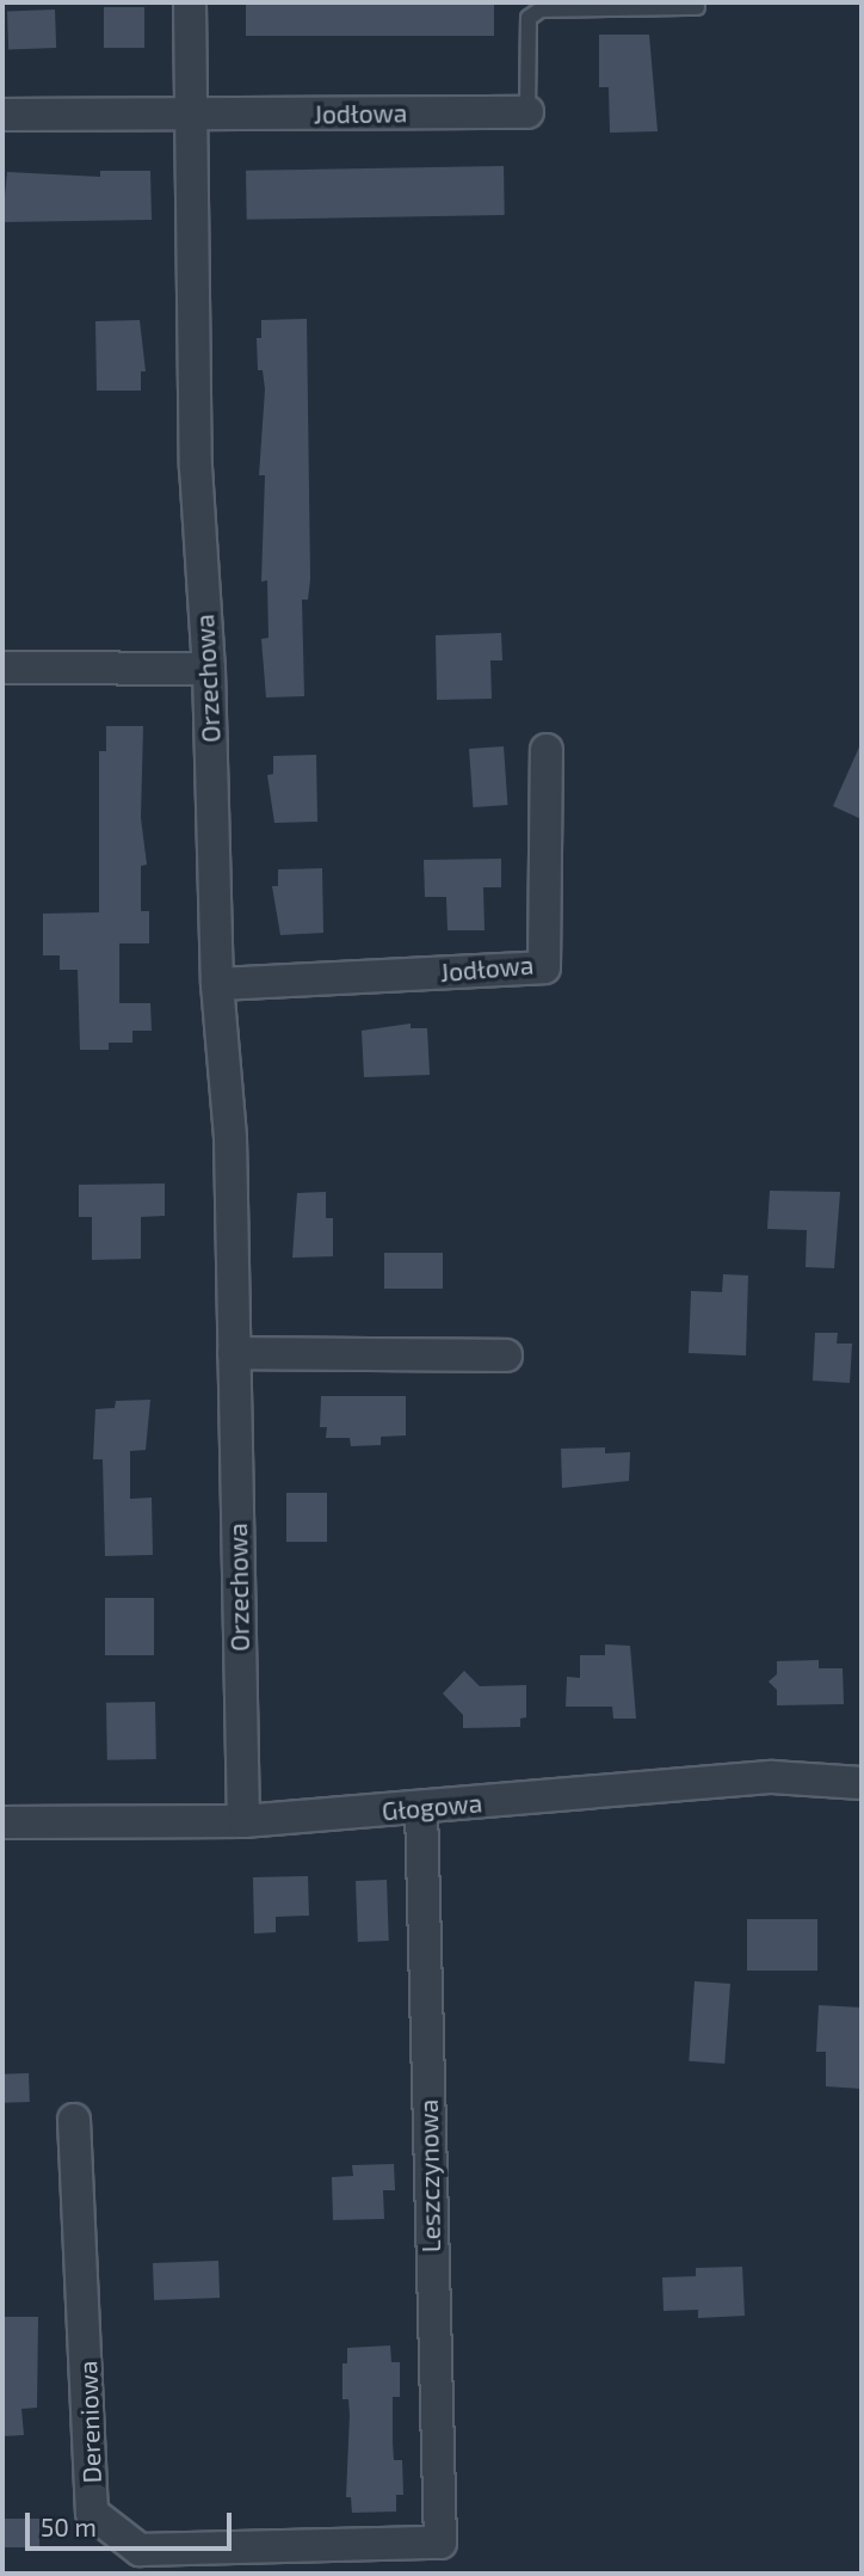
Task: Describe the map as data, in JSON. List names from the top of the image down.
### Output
{
  "streets": {
    "street": [
      "Jodłowa",
      "Orzechowa",
      "Głogowa",
      "Leszczynowa",
      "Dereniowa"
    ]
  },
  "crossings": [
    ["Jodłowa", "Orzechowa"],
    ["Orzechowa", "Głogowa"],
    ["Głogowa", "Leszczynowa"],
    ["Leszczynowa", "Dereniowa"]
  ],
  "scale_bar": "50 m"
}
